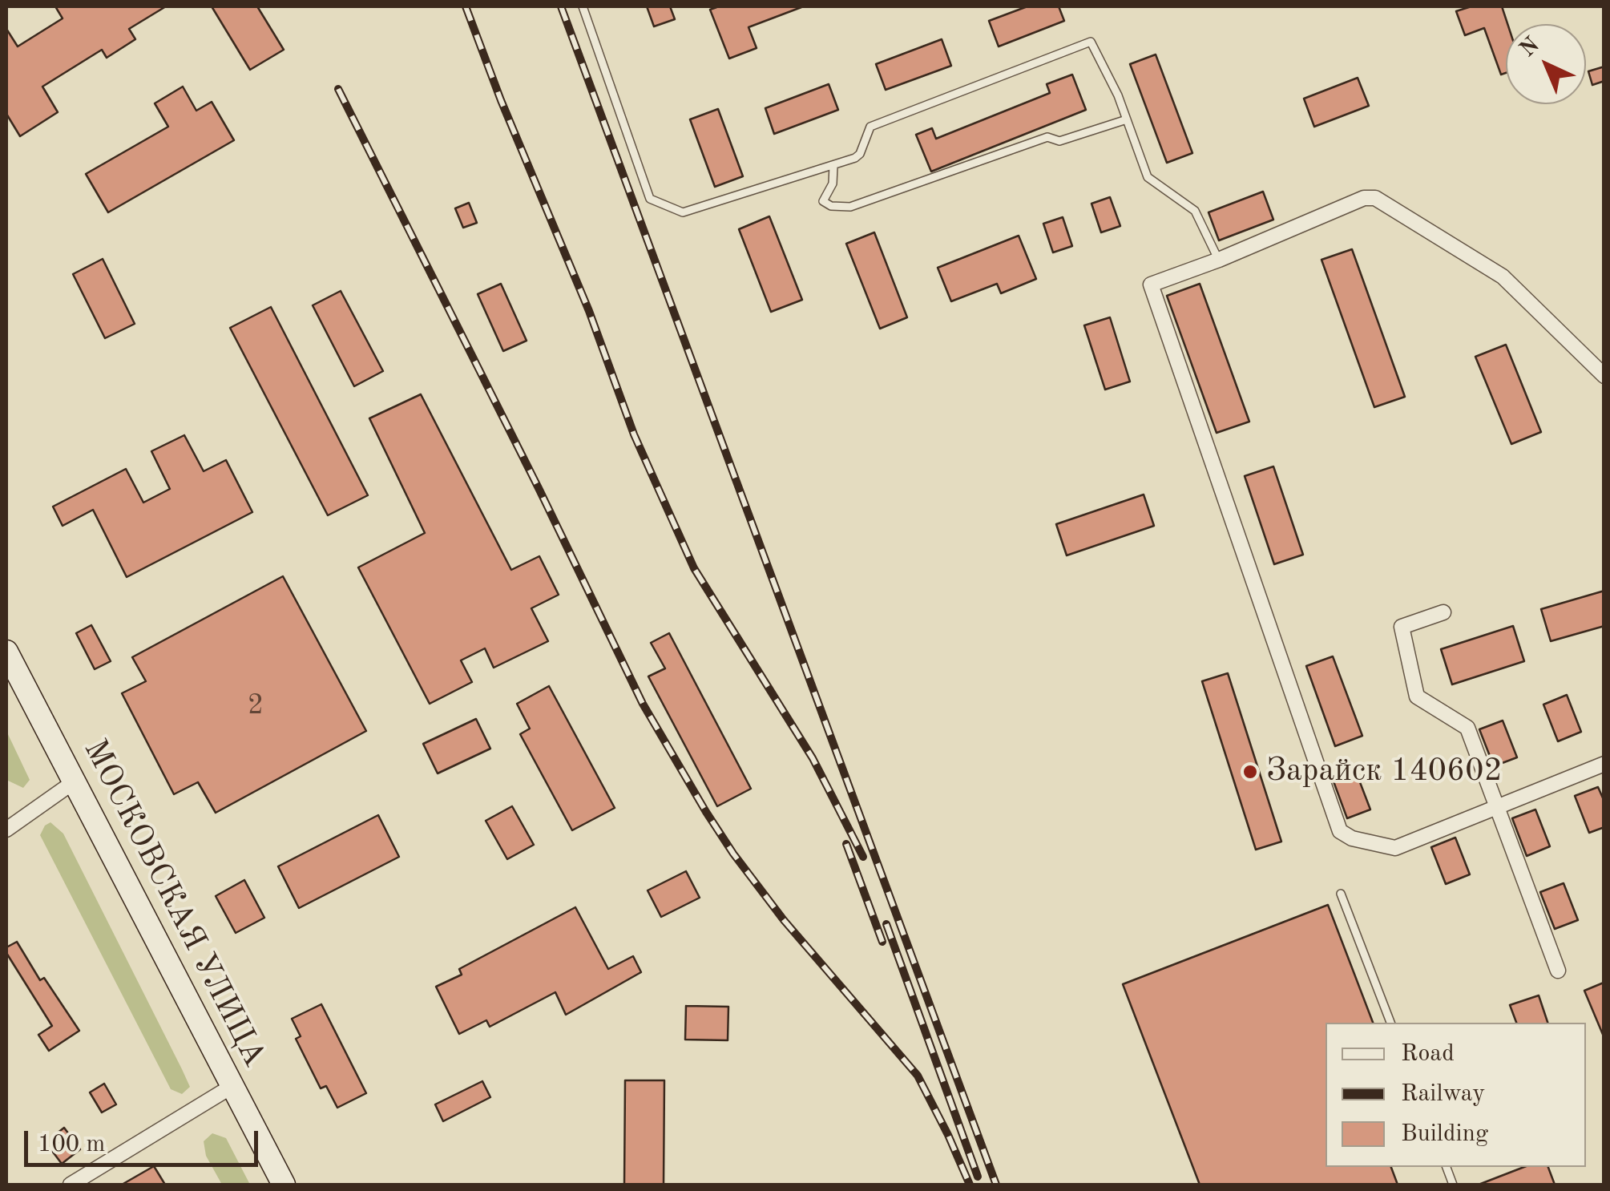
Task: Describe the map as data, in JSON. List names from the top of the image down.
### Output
{
  "streets": {
    "main road": ["МОСКОВСКАЯ УЛИЦА"]
  },
  "places": ["Зарайск 140602"],
  "house_numbers": ["2"],
  "legend": ["Road", "Railway", "Building"],
  "scale_bar": "100 m",
  "north": "top left"
}
